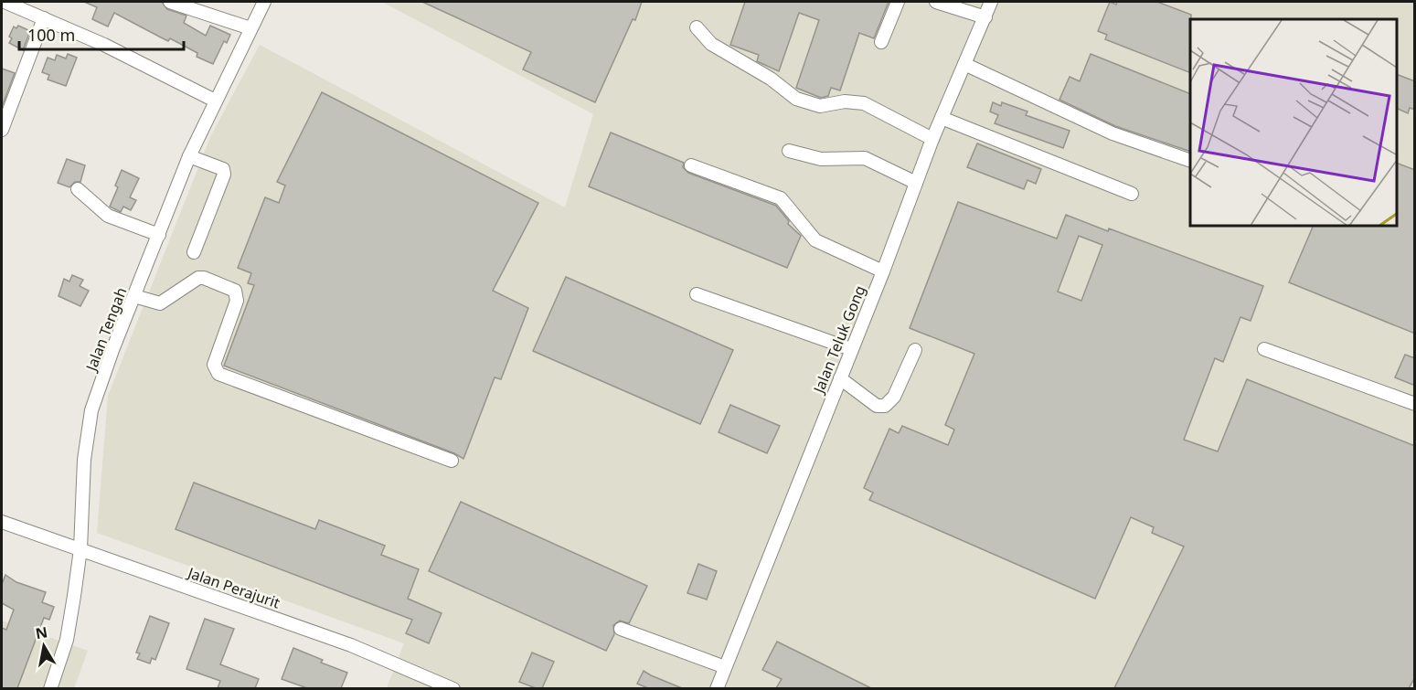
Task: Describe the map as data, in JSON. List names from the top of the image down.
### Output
{
  "streets": {
    "street": ["Jalan Tengah", "Jalan Teluk Gong", "Jalan Perajurit"]
  },
  "crossings": [
    ["Jalan Tengah", "Jalan Perajurit"]
  ],
  "scale_bar": "100 m",
  "north": "top"
}
